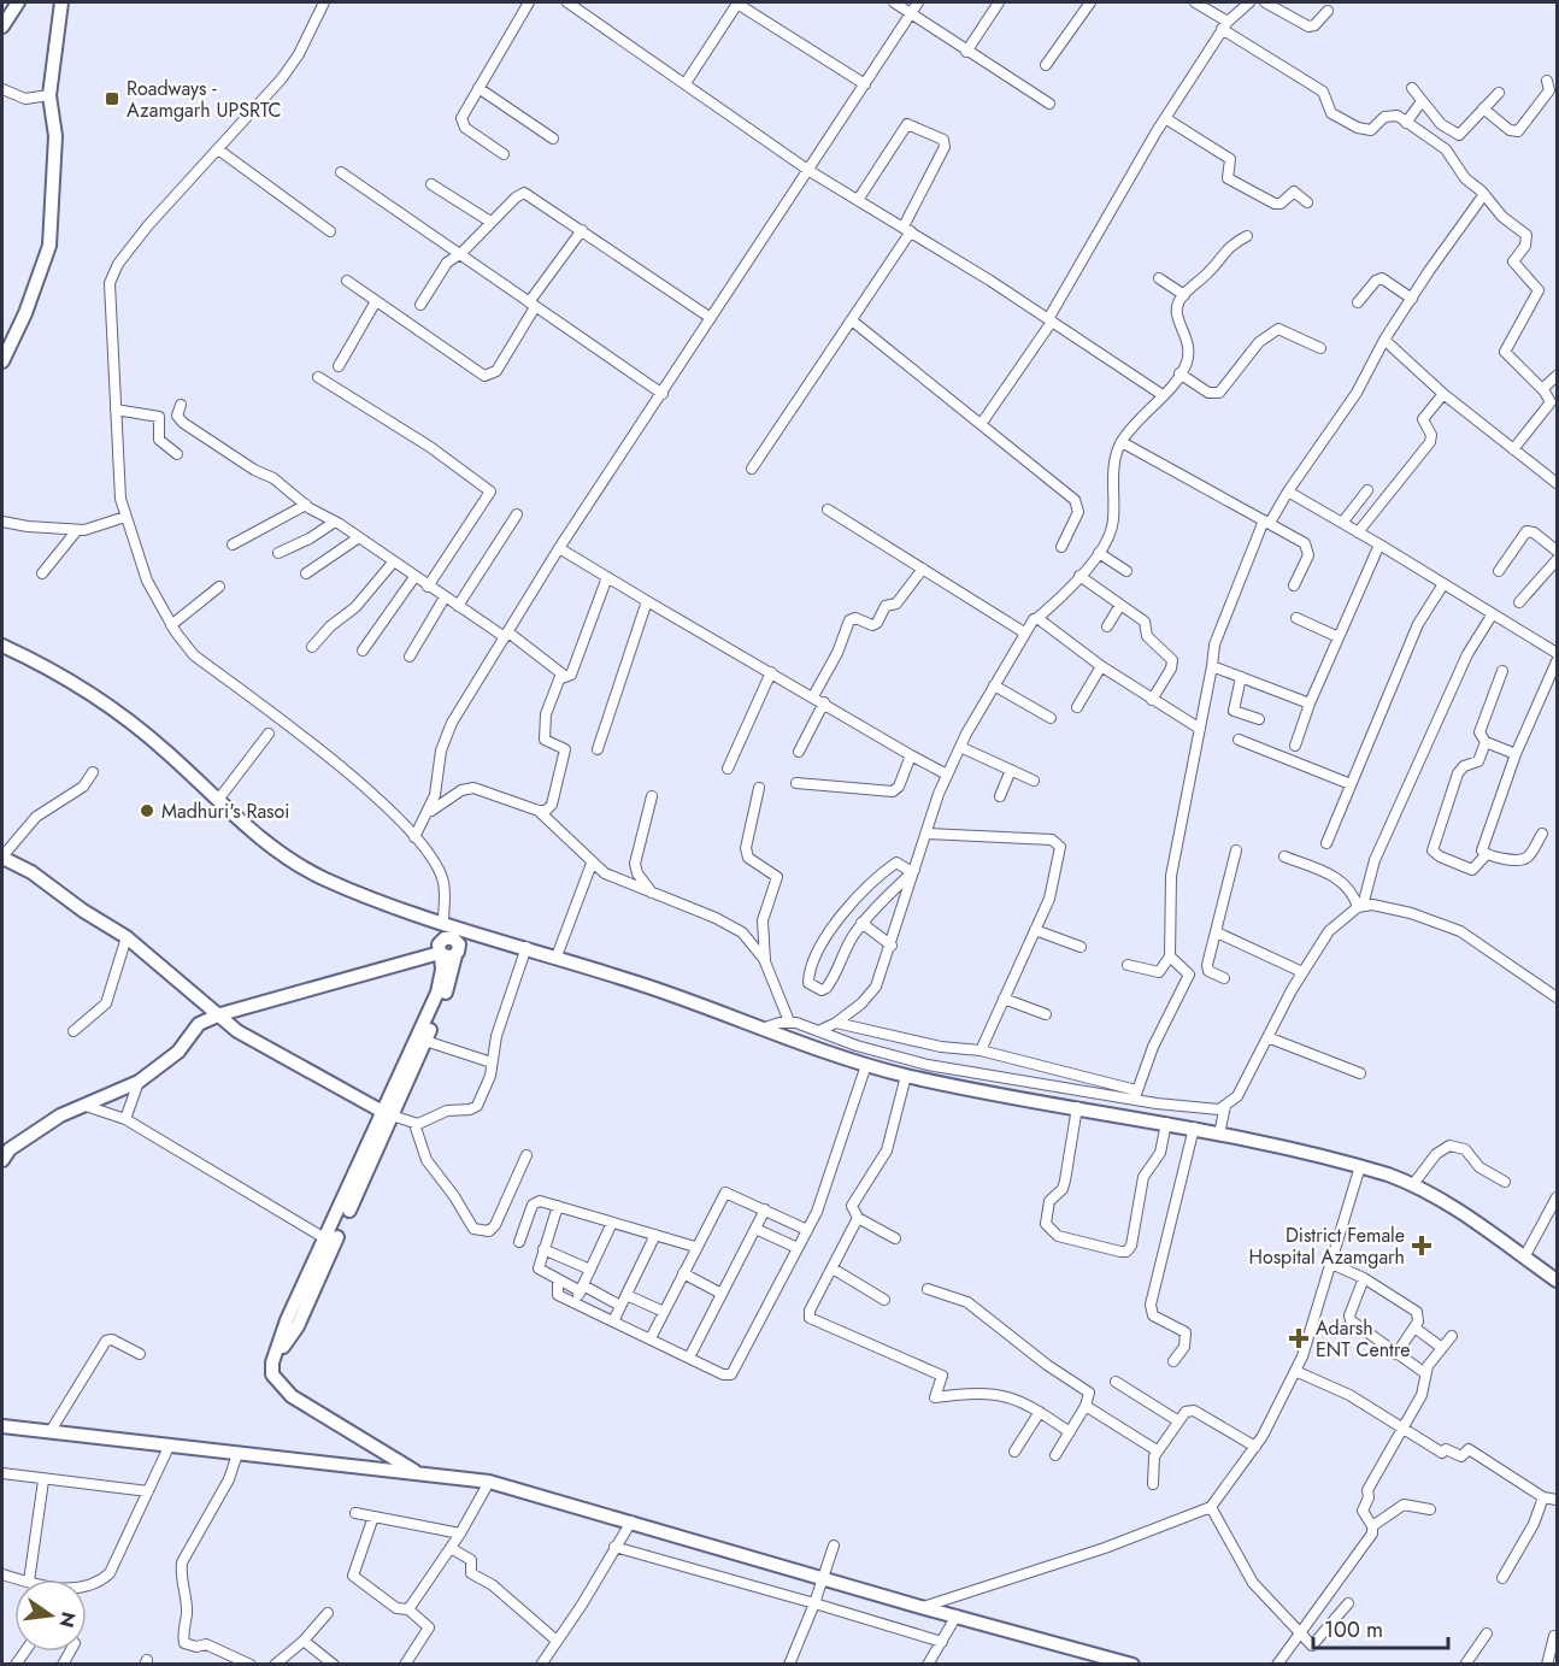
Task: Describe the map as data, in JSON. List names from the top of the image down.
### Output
{
  "places": {
    "transit": ["Roadways - Azamgarh UPSRTC"],
    "other": ["Madhuri's Rasoi"],
    "health": ["District Female Hospital Azamgarh", "Adarsh ENT Centre"]
  },
  "scale_bar": "100 m",
  "north": "right"
}
